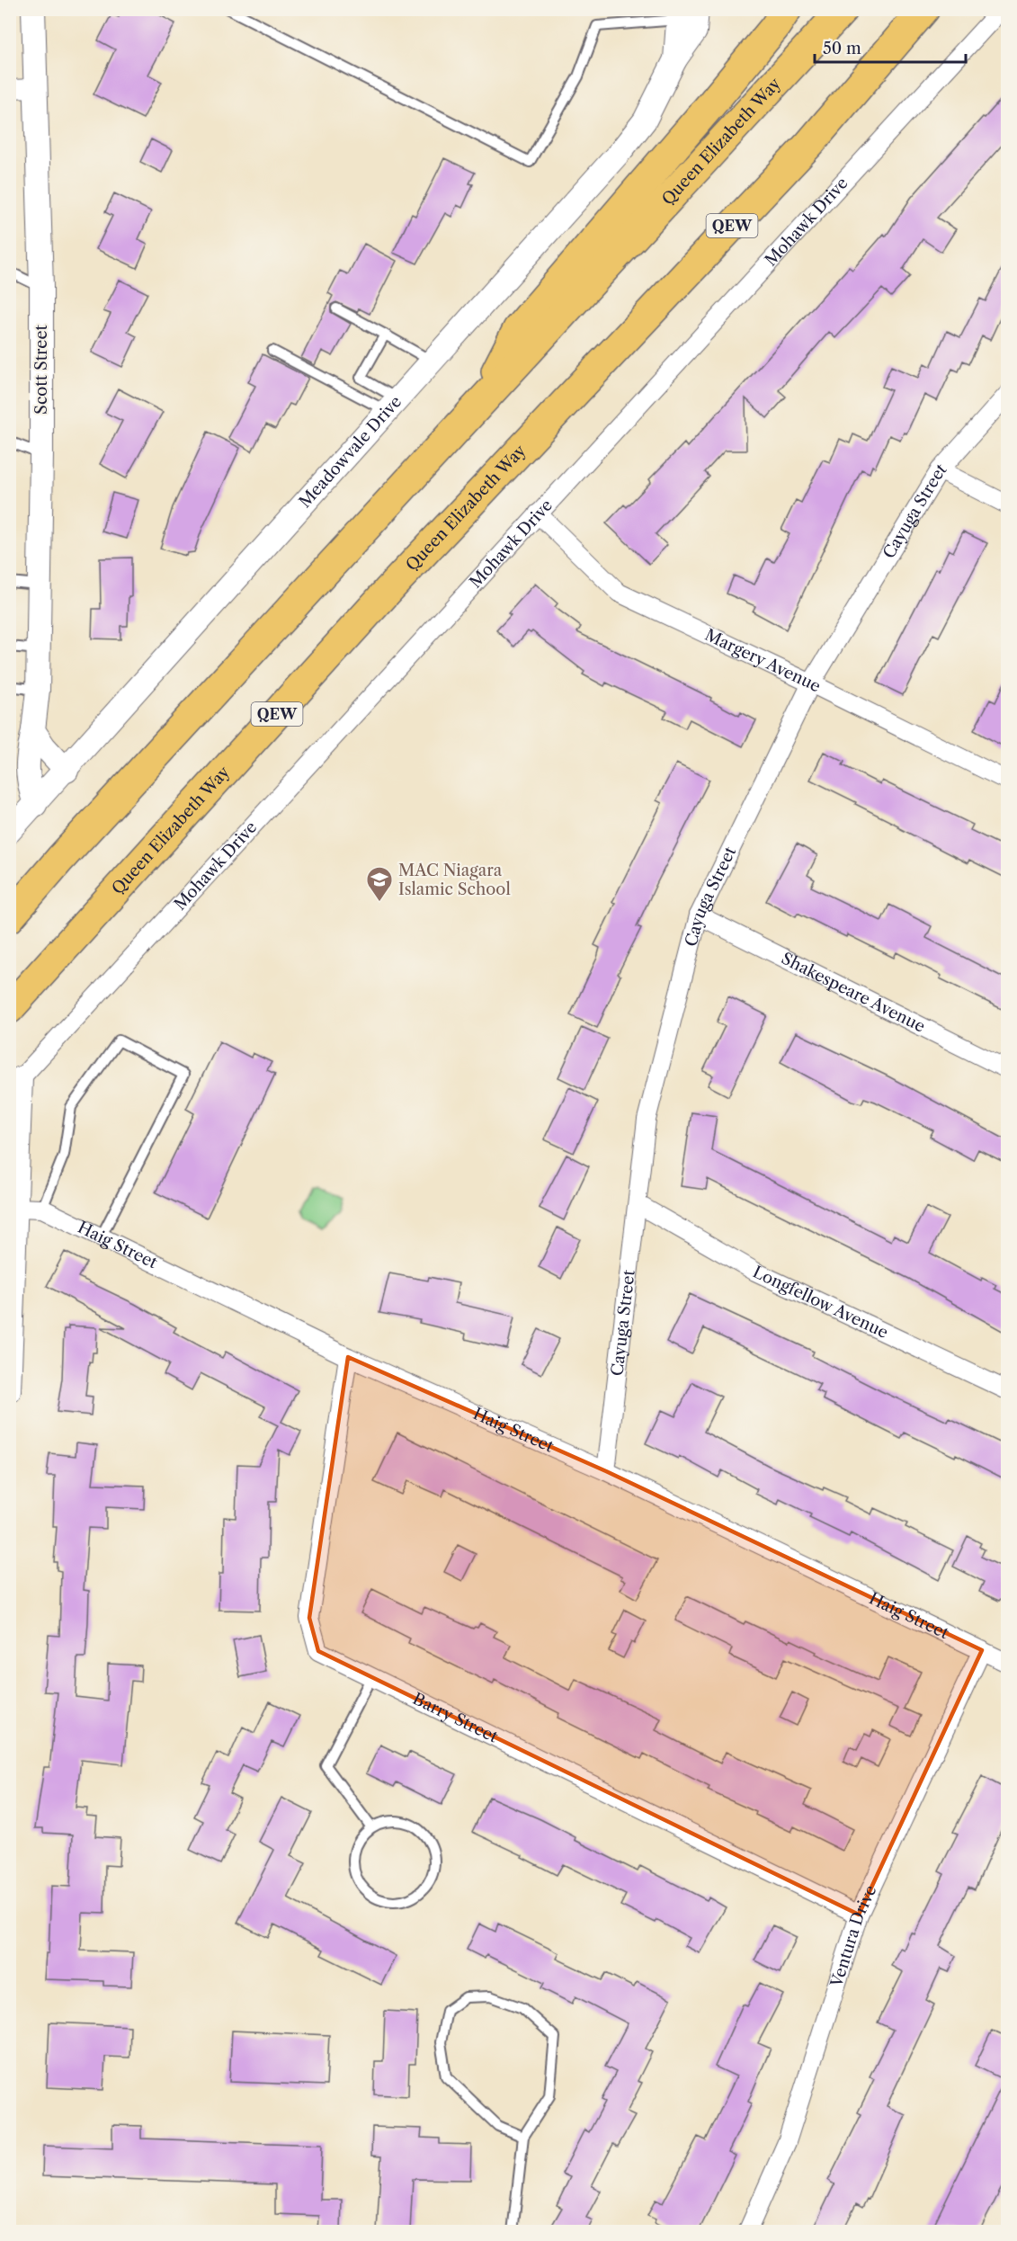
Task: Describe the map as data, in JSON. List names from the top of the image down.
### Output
{
  "streets": {
    "highway": ["Queen Elizabeth Way", "QEW"],
    "street": [
      "Mohawk Drive",
      "Scott Street",
      "Meadowvale Drive",
      "Cayuga Street",
      "Margery Avenue",
      "Shakespeare Avenue",
      "Haig Street",
      "Longfellow Avenue",
      "Barry Street",
      "Ventura Drive"
    ]
  },
  "crossings": [
    ["Mohawk Drive", "Margery Avenue"],
    ["Scott Street", "Meadowvale Drive"],
    ["Cayuga Street", "Margery Avenue"],
    ["Cayuga Street", "Shakespeare Avenue"],
    ["Cayuga Street", "Haig Street"],
    ["Cayuga Street", "Longfellow Avenue"],
    ["Haig Street", "Barry Street"],
    ["Haig Street", "Ventura Drive"],
    ["Barry Street", "Ventura Drive"]
  ],
  "places": {
    "school or university": ["MAC Niagara Islamic School"]
  },
  "scale_bar": "50 m"
}
